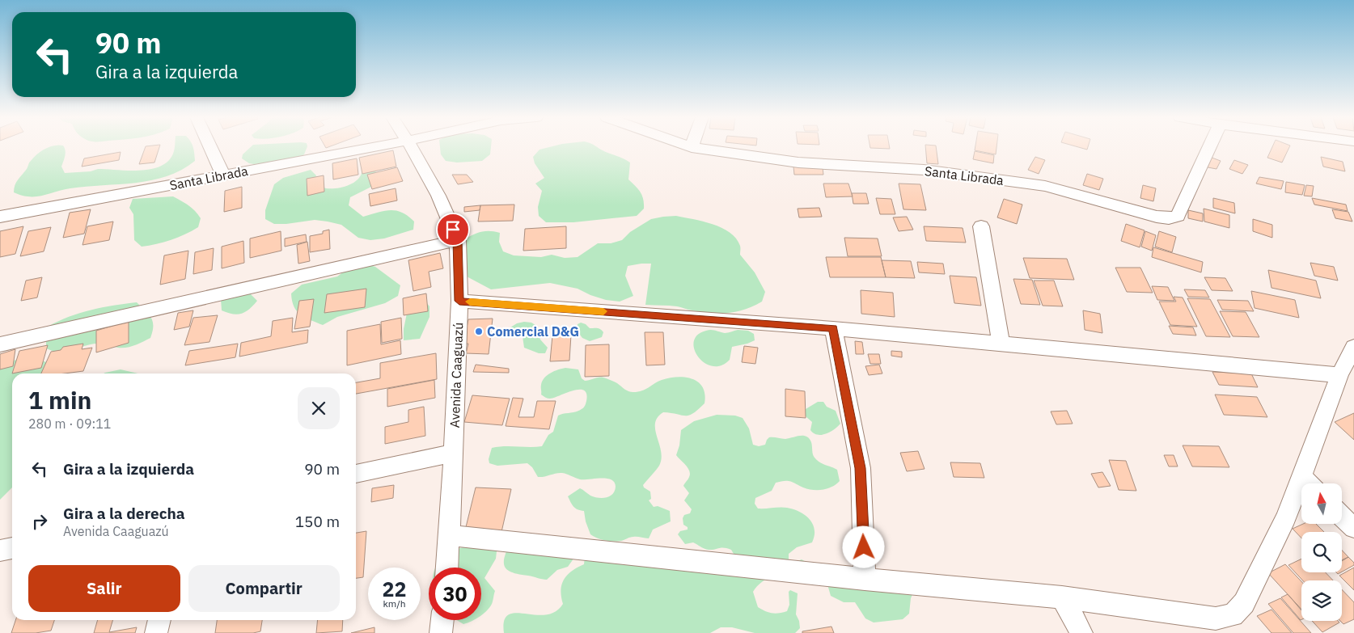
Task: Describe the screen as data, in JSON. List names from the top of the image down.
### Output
{
  "streets": {
    "street": ["Santa Librada", "Avenida Caaguazú"]
  },
  "places": ["Comercial D&G"],
  "north": "top",
  "page": {
    "turn": ["90 m", "Gira a la izquierda"],
    "heading": ["1 min", "280 m · 09:11"],
    "list": [
      {
        "name": "Gira a la izquierda",
        "value": "90 m"
      },
      {
        "name": "Gira a la derecha",
        "note": "Avenida Caaguazú",
        "value": "150 m"
      }
    ],
    "buttons": ["Salir", "Compartir"],
    "speed": "22 km/h",
    "limit": "30"
  }
}
